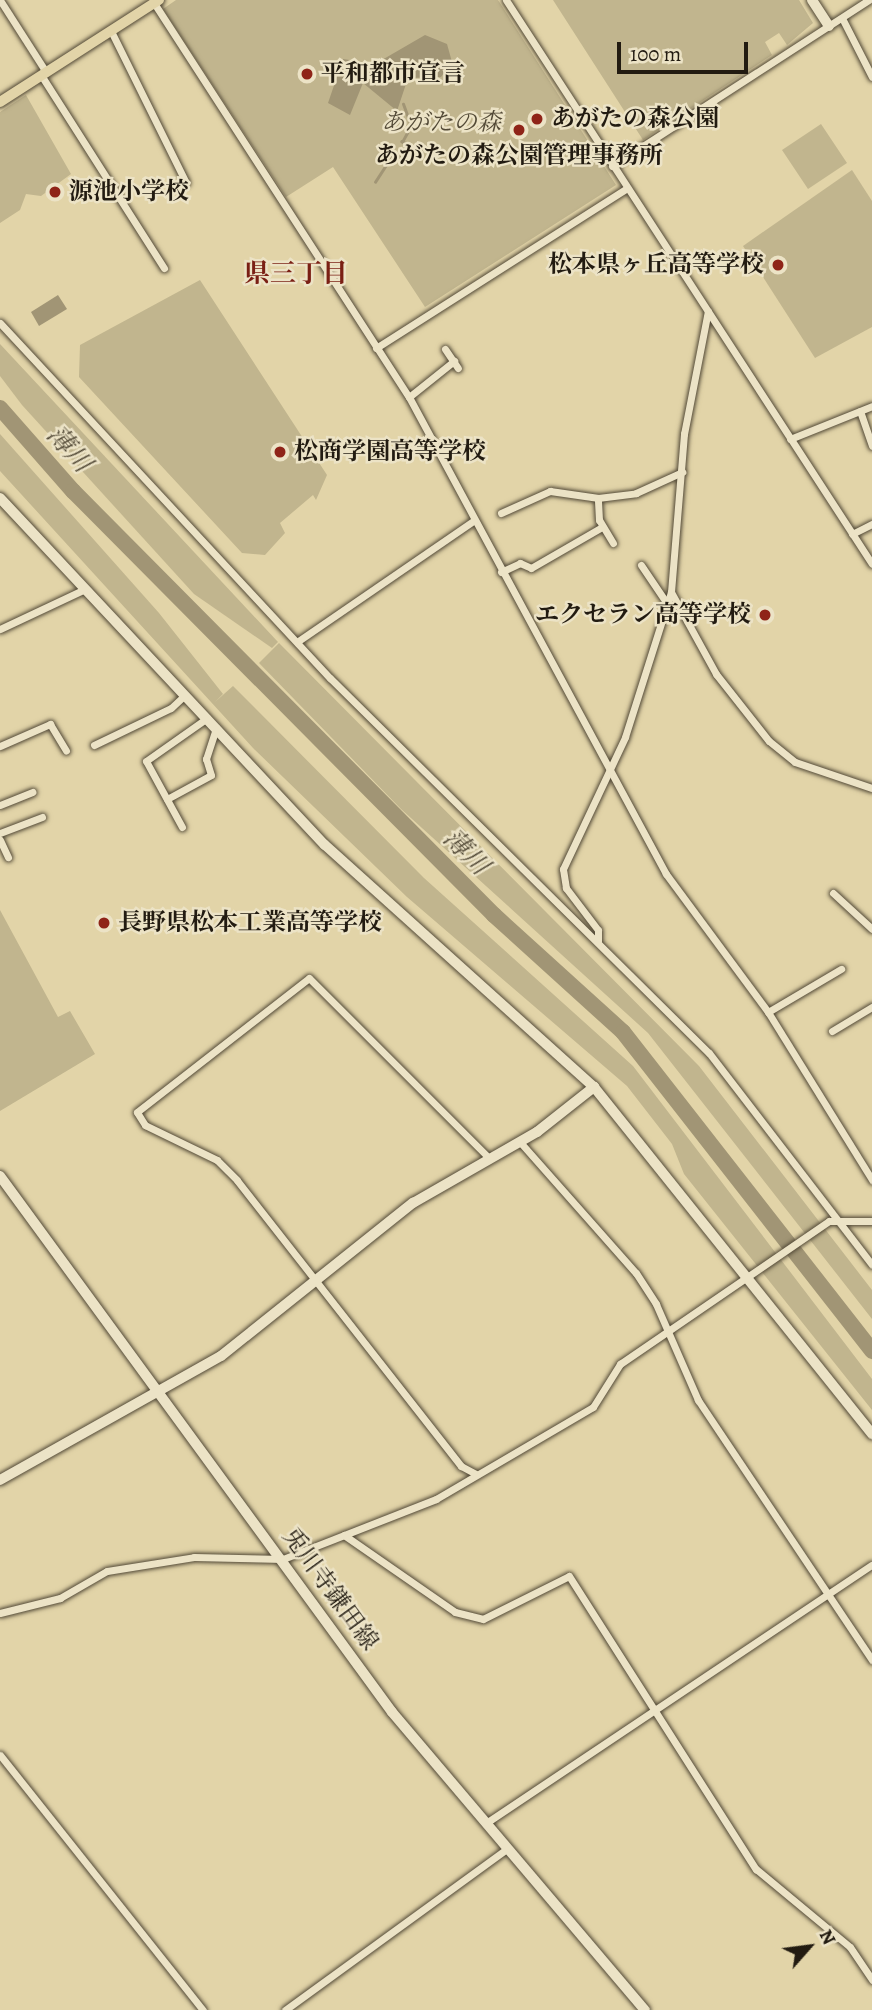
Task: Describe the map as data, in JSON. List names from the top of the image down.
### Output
{
  "streets": {
    "street": ["兎川寺鎌田線"]
  },
  "districts": ["県三丁目"],
  "water": ["薄川"],
  "parks": ["あがたの森"],
  "places": [
    "平和都市宣言",
    "あがたの森公園",
    "あがたの森公園管理事務所",
    "源池小学校",
    "松本県ヶ丘高等学校",
    "松商学園高等学校",
    "エクセラン高等学校",
    "長野県松本工業高等学校"
  ],
  "scale_bar": "100 m",
  "north": "top right"
}
